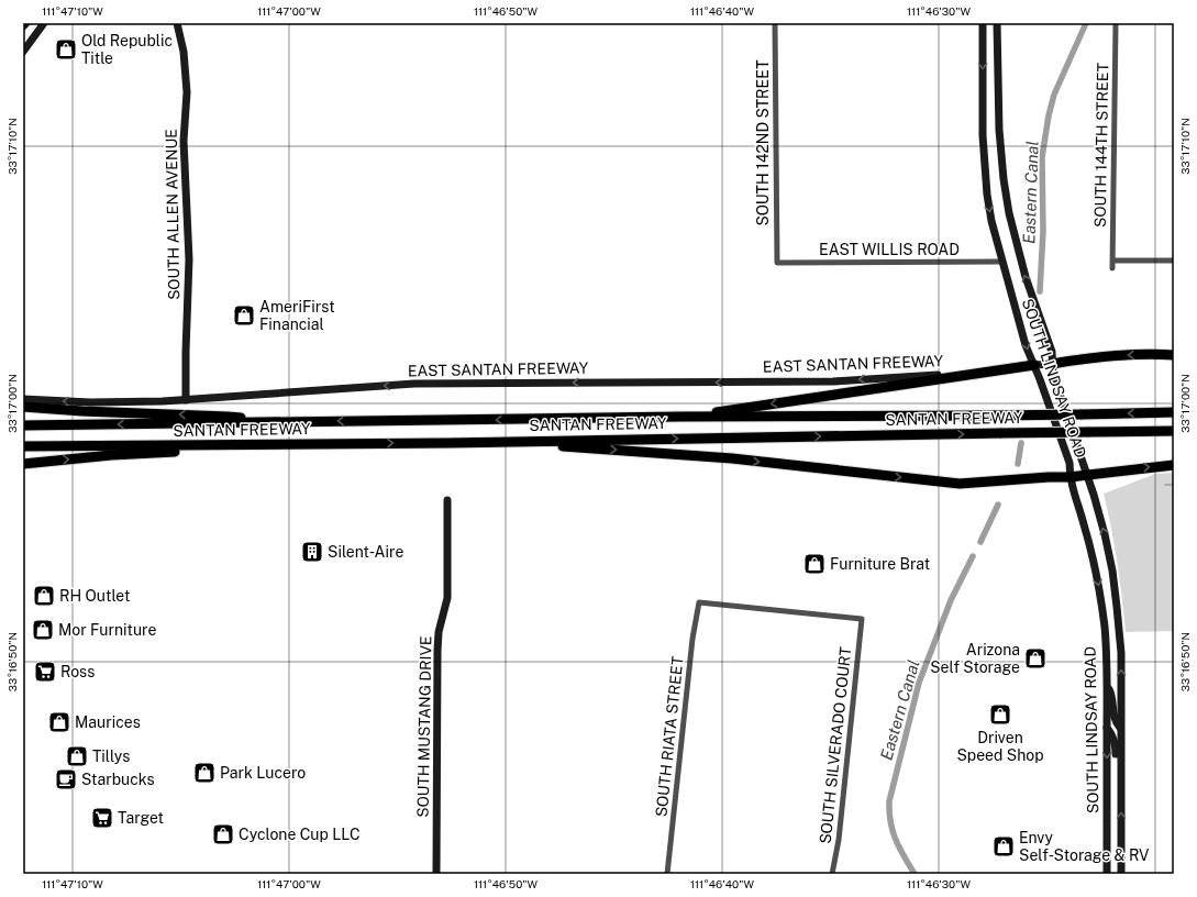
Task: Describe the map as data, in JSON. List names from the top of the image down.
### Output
{
  "streets": {
    "highway": ["SANTAN FREEWAY"],
    "main road": [
      "SOUTH ALLEN AVENUE",
      "EAST SANTAN FREEWAY",
      "SOUTH LINDSAY ROAD",
      "SOUTH MUSTANG DRIVE"
    ],
    "street": [
      "SOUTH 142ND STREET",
      "SOUTH 144TH STREET",
      "EAST WILLIS ROAD",
      "SOUTH RIATA STREET",
      "SOUTH SILVERADO COURT"
    ]
  },
  "crossings": [
    ["SOUTH 142ND STREET", "EAST WILLIS ROAD"],
    ["SOUTH ALLEN AVENUE", "EAST SANTAN FREEWAY"],
    ["EAST WILLIS ROAD", "SOUTH LINDSAY ROAD"],
    ["SOUTH RIATA STREET", "SOUTH SILVERADO COURT"]
  ],
  "one_way": ["EAST SANTAN FREEWAY"],
  "water": ["Eastern Canal"],
  "places": {
    "shop": [
      "Old Republic Title",
      "AmeriFirst Financial",
      "Furniture Brat",
      "RH Outlet",
      "Mor Furniture",
      "Arizona Self Storage",
      "Driven Speed Shop",
      "Maurices",
      "Tillys",
      "Park Lucero",
      "Cyclone Cup LLC",
      "Envy Self-Storage & RV"
    ],
    "building": ["Silent-Aire"],
    "supermarket": ["Ross", "Target"],
    "cafe": ["Starbucks"]
  },
  "coordinates": [
    "111°47'10\"W",
    "111°47'00\"W",
    "111°46'50\"W",
    "111°46'40\"W",
    "111°46'30\"W",
    "33°17'10\"N",
    "33°17'00\"N",
    "33°16'50\"N"
  ]
}
